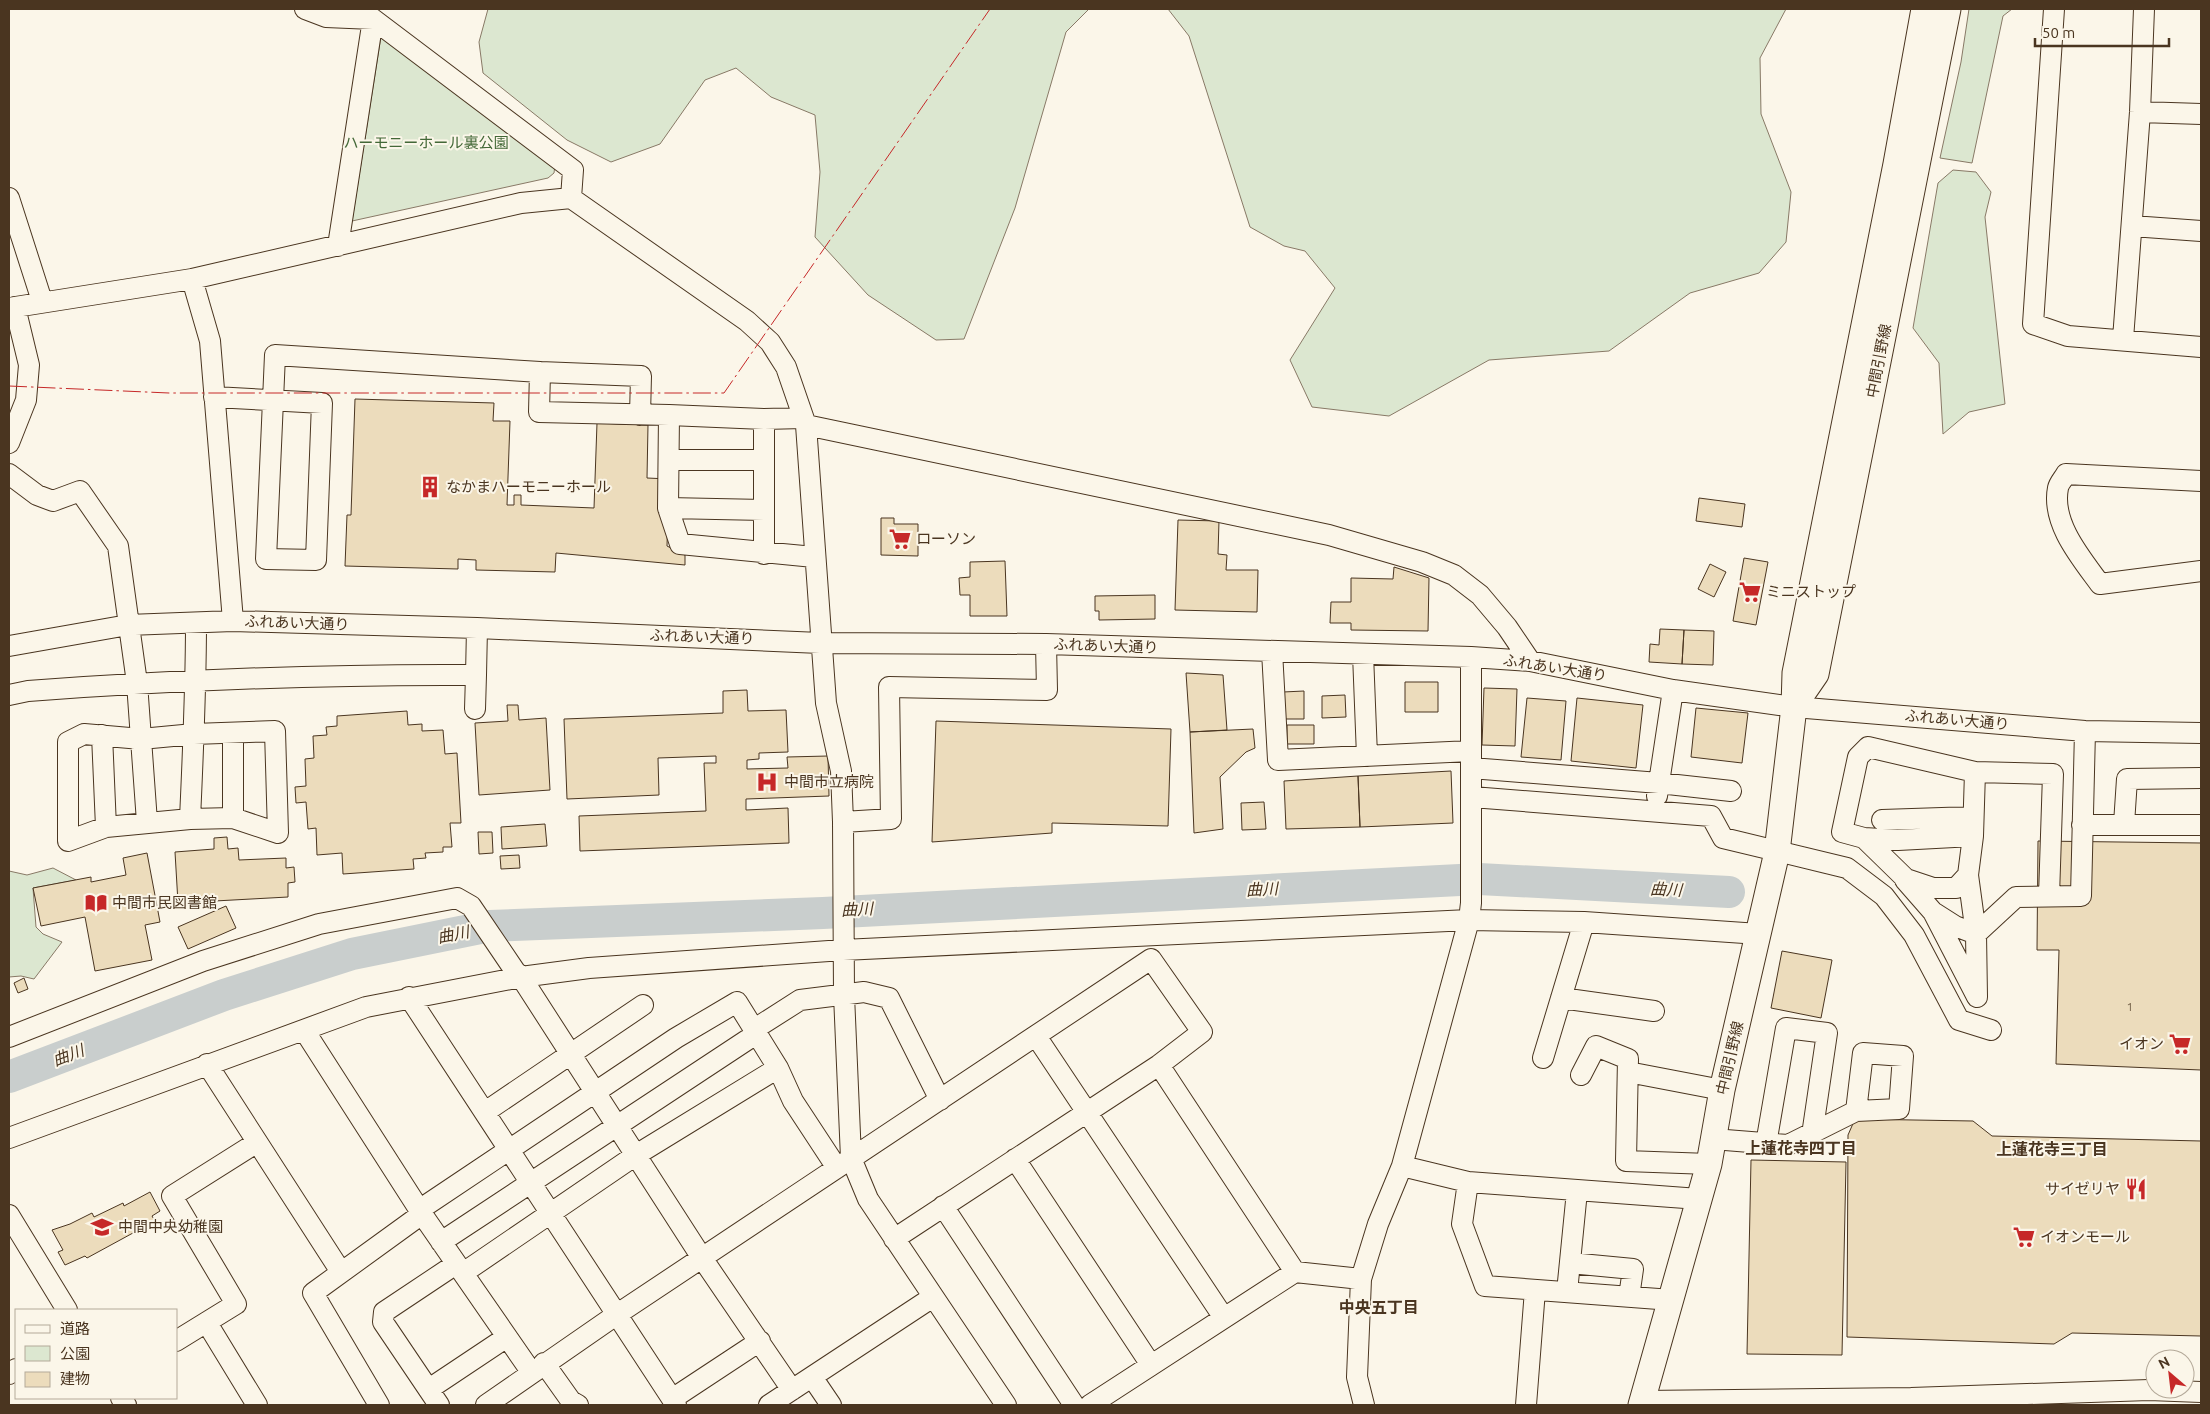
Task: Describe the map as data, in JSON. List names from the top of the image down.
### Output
{
  "streets": {
    "main road": ["中間引野線"],
    "street": ["ふれあい大通り"]
  },
  "crossings": [
    ["中間引野線", "ふれあい大通り"]
  ],
  "districts": ["上蓮花寺四丁目", "上蓮花寺三丁目", "中央五丁目"],
  "water": ["曲川"],
  "parks": ["ハーモニーホール裏公園"],
  "places": {
    "building": ["なかまハーモニーホール"],
    "supermarket": [
      "ローソン",
      "ミニストップ",
      "イオン",
      "イオンモール"
    ],
    "hospital": ["中間市立病院"],
    "library": ["中間市民図書館"],
    "restaurant": ["サイゼリヤ"],
    "school or university": ["中間中央幼稚園"]
  },
  "house_numbers": ["1"],
  "legend": ["道路", "公園", "建物"],
  "scale_bar": "50 m",
  "north": "top left"
}
